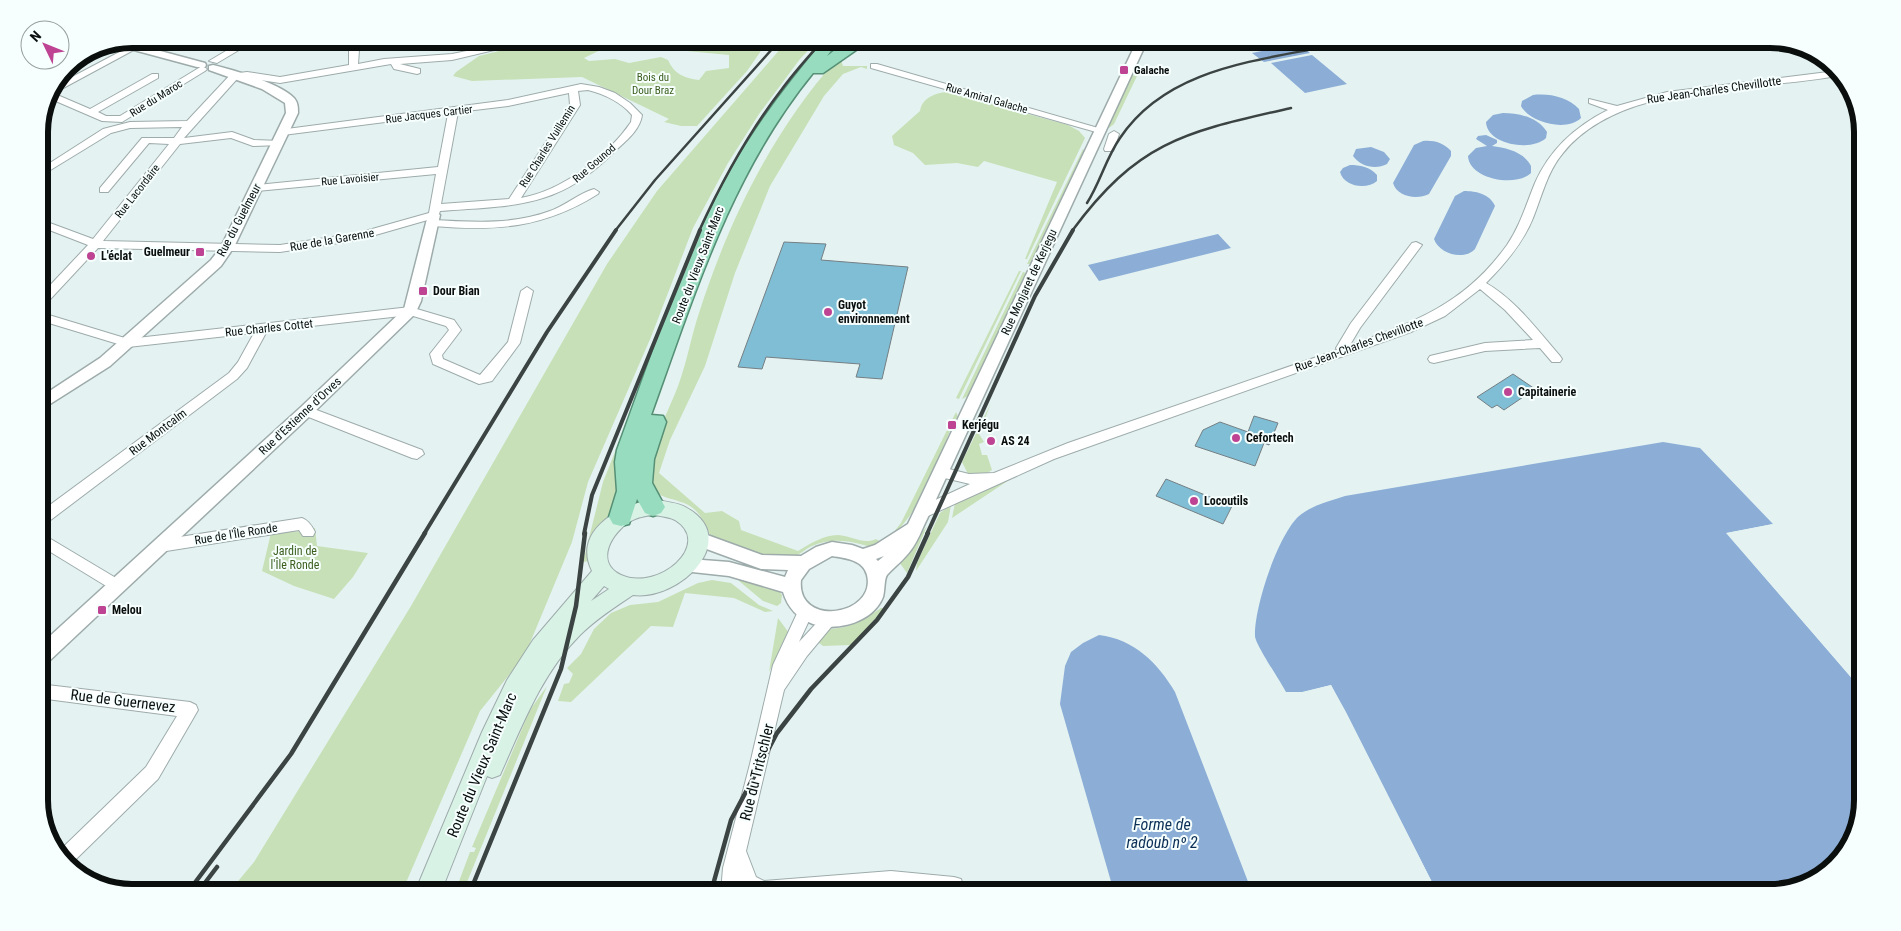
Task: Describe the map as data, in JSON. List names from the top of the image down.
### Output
{
  "streets": {
    "highway": ["Route du Vieux Saint-Marc"],
    "street": [
      "Rue Jean-Charles Chevillotte",
      "Rue du Maroc",
      "Rue Amiral Galache",
      "Rue Jacques Cartier",
      "Rue Charles Vuillemin",
      "Rue Gounod",
      "Rue Lavoisier",
      "Rue Lacordaire",
      "Rue du Guelmeur",
      "Rue de la Garenne",
      "Rue Monjaret de Kerjegu",
      "Rue Charles Cottet",
      "Rue d'Estienne d'Orves",
      "Rue Montcalm",
      "Rue de l'Île Ronde",
      "Rue de Guernevez",
      "Rue du Tritschler"
    ]
  },
  "crossings": [
    ["Rue Jean-Charles Chevillotte", "Rue Monjaret de Kerjegu"],
    ["Rue du Maroc", "Rue du Guelmeur"],
    ["Rue Amiral Galache", "Rue Monjaret de Kerjegu"],
    ["Rue Jacques Cartier", "Rue Charles Vuillemin"],
    ["Rue Jacques Cartier", "Rue Gounod"],
    ["Rue Jacques Cartier", "Rue Lacordaire"],
    ["Rue Jacques Cartier", "Rue du Guelmeur"],
    ["Rue Jacques Cartier", "Rue d'Estienne d'Orves"],
    ["Rue Charles Vuillemin", "Rue Gounod"],
    ["Rue Gounod", "Rue de la Garenne"],
    ["Rue Gounod", "Rue d'Estienne d'Orves"],
    ["Rue Lavoisier", "Rue du Guelmeur"],
    ["Rue Lavoisier", "Rue d'Estienne d'Orves"],
    ["Rue Lacordaire", "Rue du Guelmeur"],
    ["Rue Lacordaire", "Rue de la Garenne"],
    ["Rue du Guelmeur", "Rue de la Garenne"],
    ["Rue du Guelmeur", "Rue Charles Cottet"],
    ["Rue de la Garenne", "Rue d'Estienne d'Orves"],
    ["Rue Monjaret de Kerjegu", "Rue du Tritschler"],
    ["Rue Charles Cottet", "Rue d'Estienne d'Orves"],
    ["Rue Charles Cottet", "Rue Montcalm"],
    ["Rue d'Estienne d'Orves", "Rue de l'Île Ronde"]
  ],
  "water": ["Forme de radoub nº 2"],
  "parks": ["Bois du Dour Braz", "Jardin de l'Île Ronde"],
  "places": {
    "transit": [
      "Galache",
      "Guelmeur",
      "Dour Bian",
      "Kerjégu",
      "Melou"
    ],
    "other": [
      "L'éclat",
      "Guyot environnement",
      "Capitainerie",
      "Cefortech",
      "AS 24",
      "Locoutils"
    ]
  },
  "north": "top left"
}
